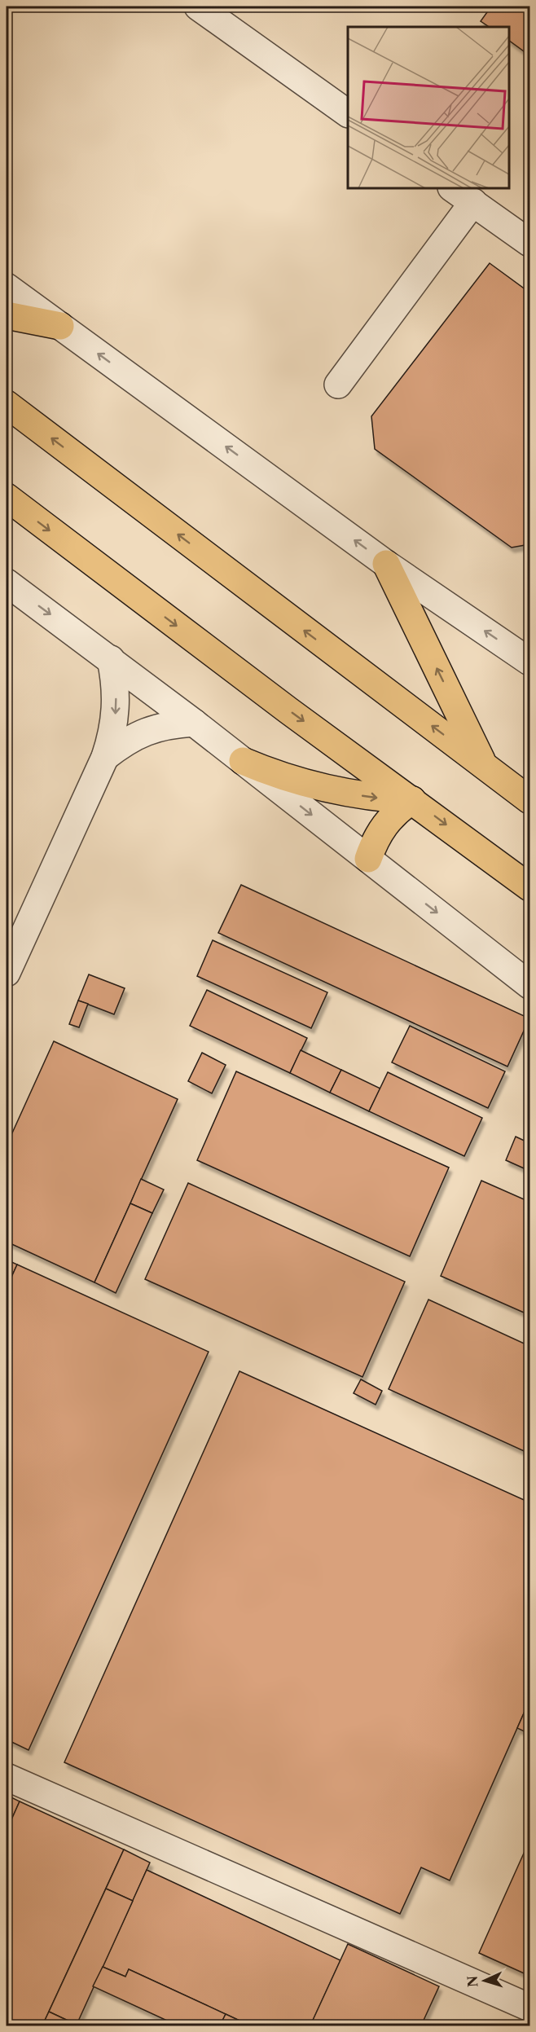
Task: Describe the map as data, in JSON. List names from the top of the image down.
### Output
{
  "north": "left"
}
